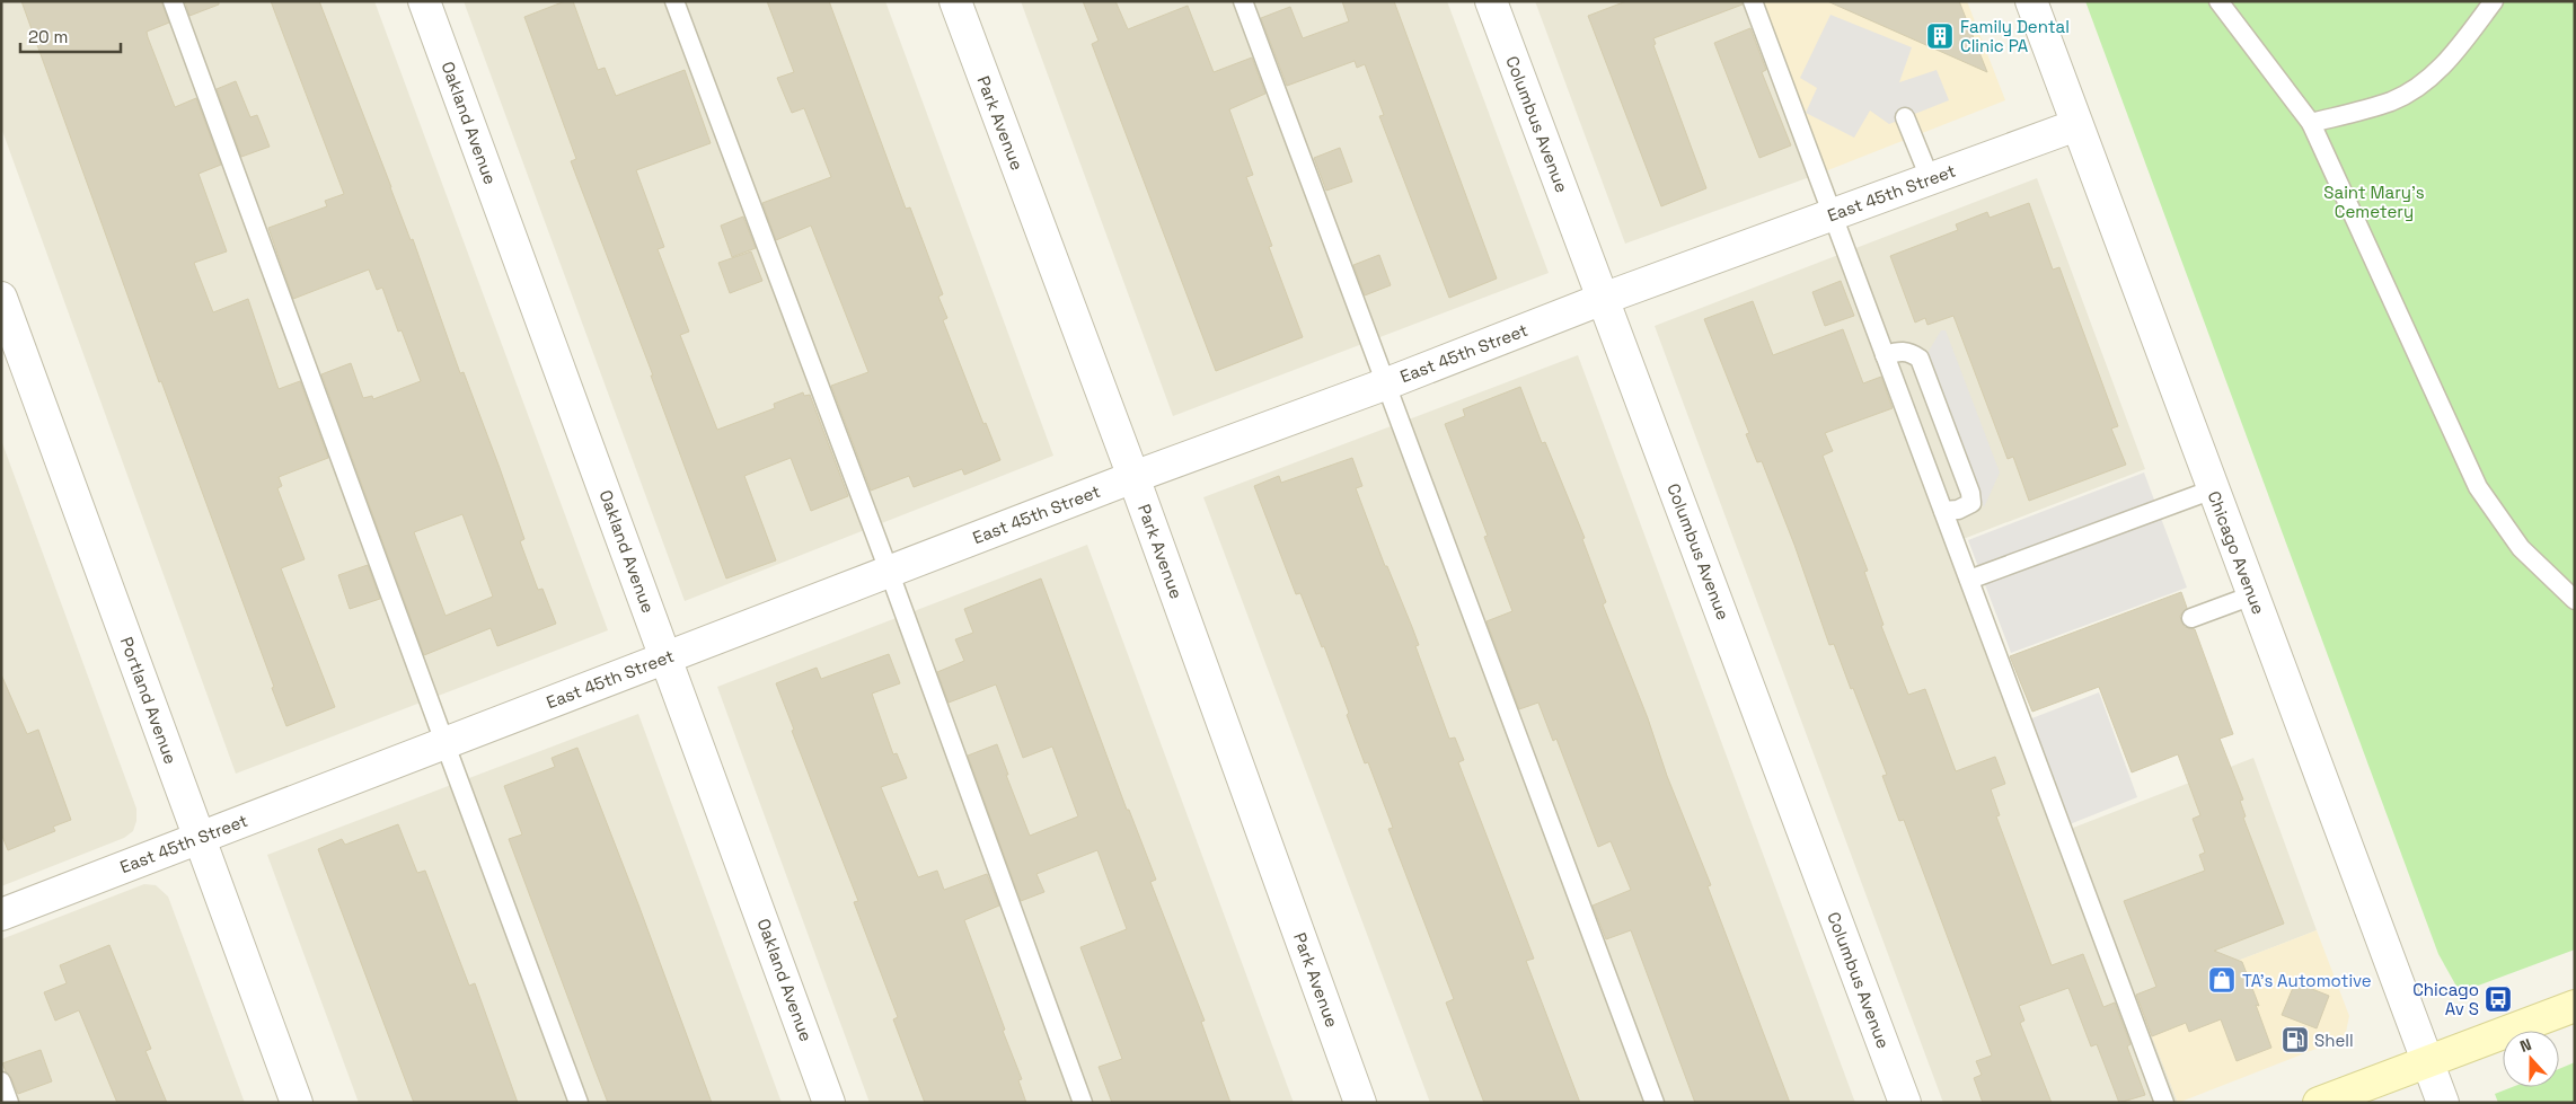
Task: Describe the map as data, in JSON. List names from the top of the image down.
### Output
{
  "streets": {
    "street": [
      "Oakland Avenue",
      "Park Avenue",
      "Columbus Avenue",
      "East 45th Street",
      "Chicago Avenue",
      "Portland Avenue"
    ]
  },
  "crossings": [
    ["Oakland Avenue", "East 45th Street"],
    ["Park Avenue", "East 45th Street"],
    ["Columbus Avenue", "East 45th Street"],
    ["East 45th Street", "Chicago Avenue"],
    ["East 45th Street", "Portland Avenue"]
  ],
  "parks": ["Saint Mary's Cemetery"],
  "places": {
    "building": ["Family Dental Clinic PA"],
    "shop": ["TA's Automotive"],
    "bus stop": ["Chicago Av S"],
    "fuel station": ["Shell"]
  },
  "scale_bar": "20 m",
  "north": "top"
}
